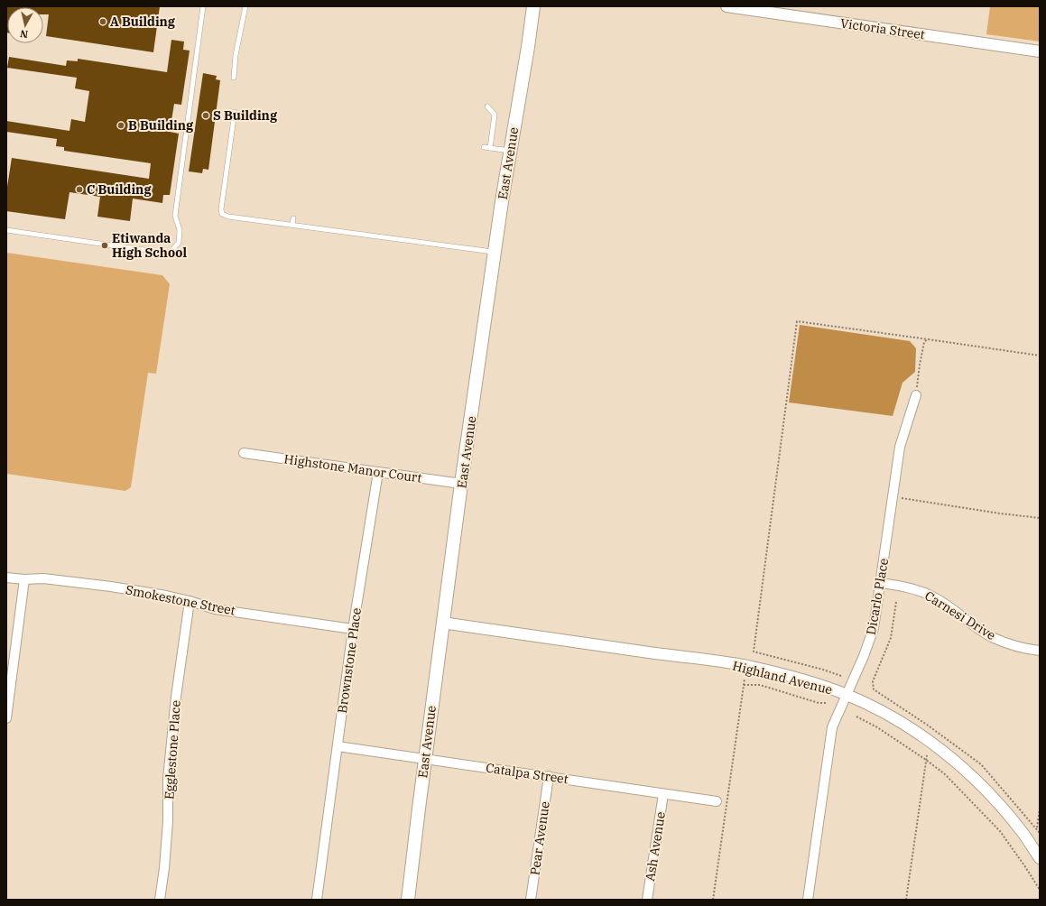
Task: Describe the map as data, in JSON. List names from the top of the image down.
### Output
{
  "streets": {
    "main road": ["East Avenue"],
    "street": [
      "Victoria Street",
      "Highstone Manor Court",
      "Dicarlo Place",
      "Smokestone Street",
      "Carnesi Drive",
      "Brownstone Place",
      "Highland Avenue",
      "Egglestone Place",
      "Catalpa Street",
      "Pear Avenue",
      "Ash Avenue"
    ]
  },
  "crossings": [
    ["East Avenue", "Highstone Manor Court"],
    ["East Avenue", "Highland Avenue"],
    ["East Avenue", "Catalpa Street"],
    ["Highstone Manor Court", "Brownstone Place"],
    ["Dicarlo Place", "Carnesi Drive"],
    ["Dicarlo Place", "Highland Avenue"],
    ["Smokestone Street", "Brownstone Place"],
    ["Smokestone Street", "Egglestone Place"],
    ["Brownstone Place", "Catalpa Street"],
    ["Catalpa Street", "Pear Avenue"],
    ["Catalpa Street", "Ash Avenue"]
  ],
  "places": [
    "A Building",
    "S Building",
    "B Building",
    "C Building",
    "Etiwanda High School"
  ],
  "north": "bottom"
}
